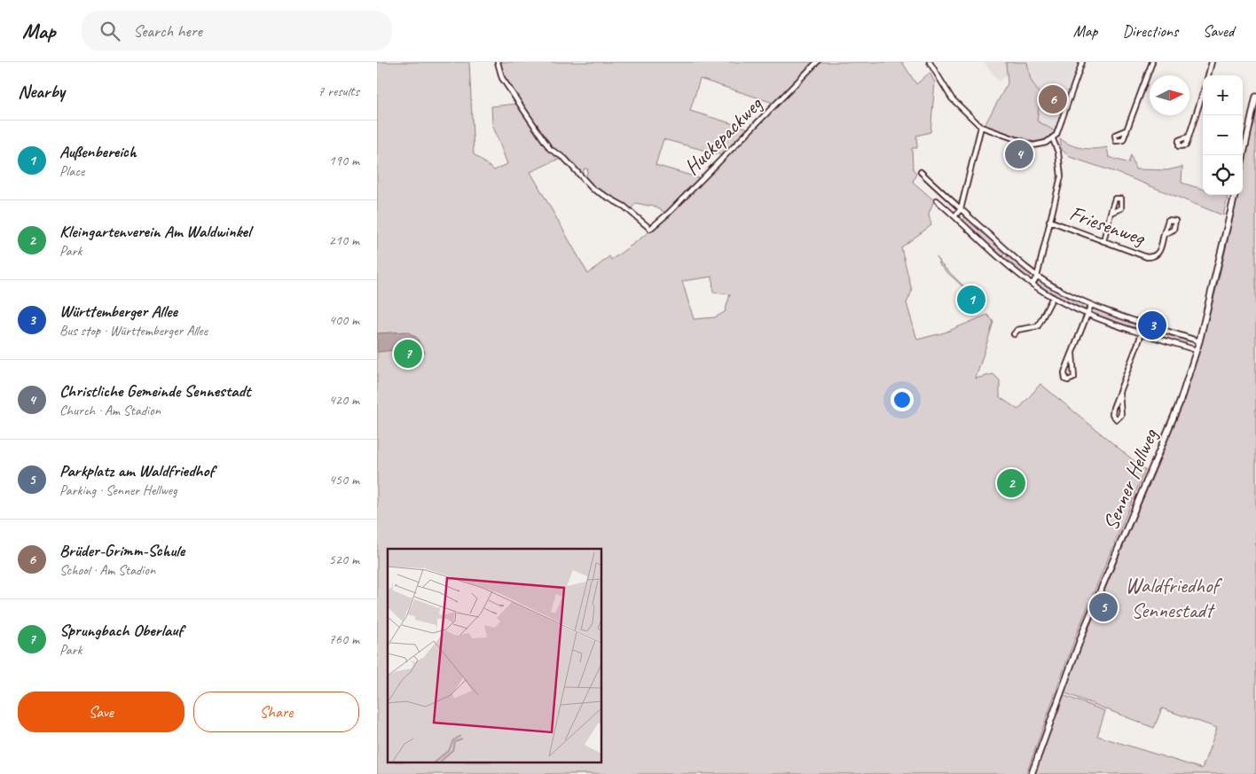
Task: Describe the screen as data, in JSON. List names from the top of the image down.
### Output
{
  "streets": {
    "street": ["Huckepackweg", "Friesenweg", "Senner Hellweg"]
  },
  "parks": ["Waldfriedhof Sennestadt"],
  "north": "right",
  "page": {
    "header": "Map",
    "search": "Search here",
    "nav": ["Map", "Directions", "Saved"],
    "heading": ["Nearby", "7 results"],
    "map_buttons": ["+", "−"],
    "pins": [
      "6",
      "4",
      "1",
      "3",
      "7",
      "2",
      "5"
    ],
    "list": [
      {
        "mark": "1",
        "name": "Außenbereich",
        "note": "Place",
        "value": "190 m"
      },
      {
        "mark": "2",
        "name": "Kleingartenverein Am Waldwinkel",
        "note": "Park",
        "value": "210 m"
      },
      {
        "mark": "3",
        "name": "Württemberger Allee",
        "note": "Bus stop · Württemberger Allee",
        "value": "400 m"
      },
      {
        "mark": "4",
        "name": "Christliche Gemeinde Sennestadt",
        "note": "Church · Am Stadion",
        "value": "420 m"
      },
      {
        "mark": "5",
        "name": "Parkplatz am Waldfriedhof",
        "note": "Parking · Senner Hellweg",
        "value": "450 m"
      },
      {
        "mark": "6",
        "name": "Brüder-Grimm-Schule",
        "note": "School · Am Stadion",
        "value": "520 m"
      },
      {
        "mark": "7",
        "name": "Sprungbach Oberlauf",
        "note": "Park",
        "value": "760 m"
      }
    ],
    "buttons": ["Save", "Share"]
  }
}
